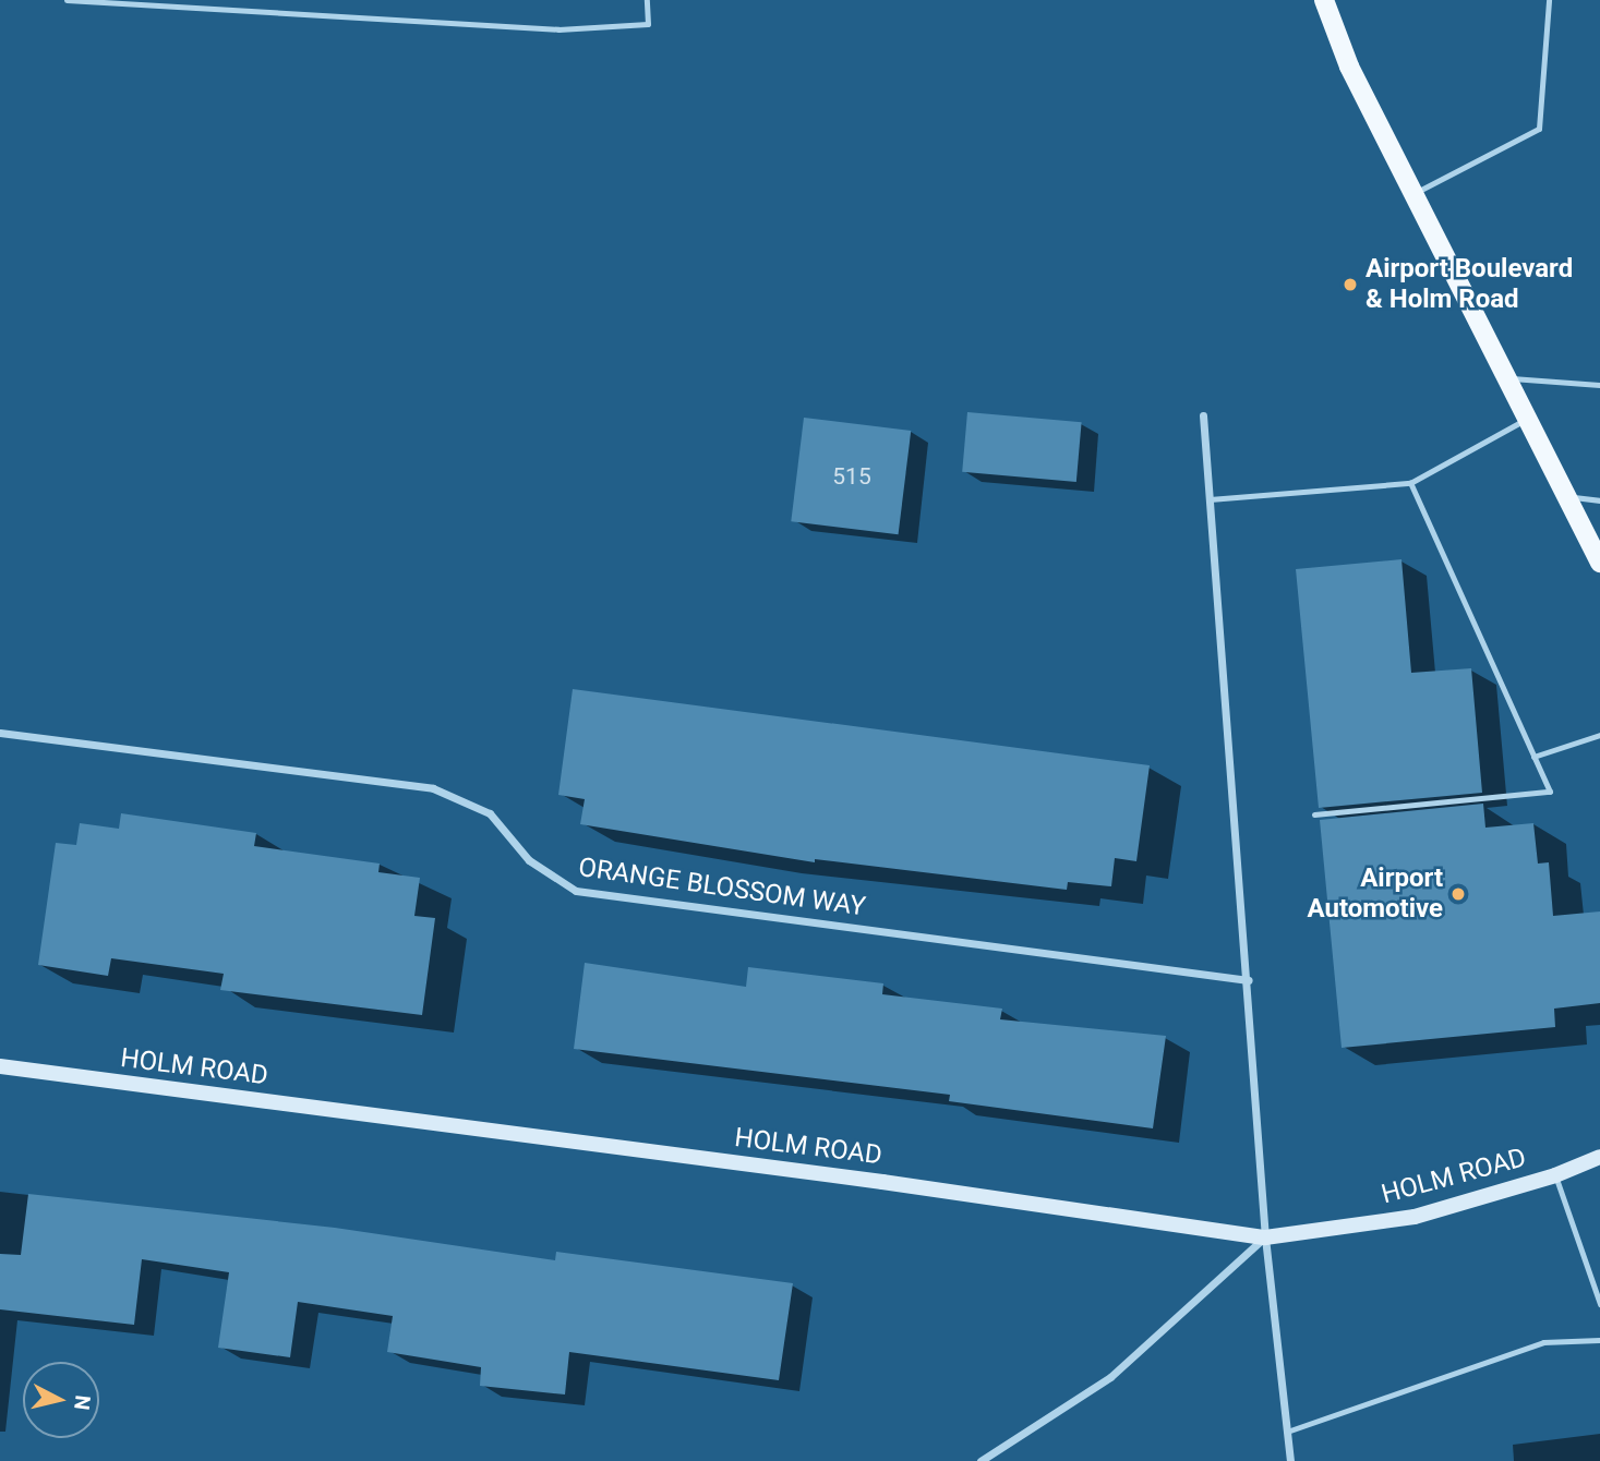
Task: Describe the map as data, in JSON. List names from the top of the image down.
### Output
{
  "streets": {
    "street": ["ORANGE BLOSSOM WAY", "HOLM ROAD"]
  },
  "places": ["Airport Boulevard & Holm Road", "Airport Automotive"],
  "house_numbers": ["515"],
  "north": "right"
}
